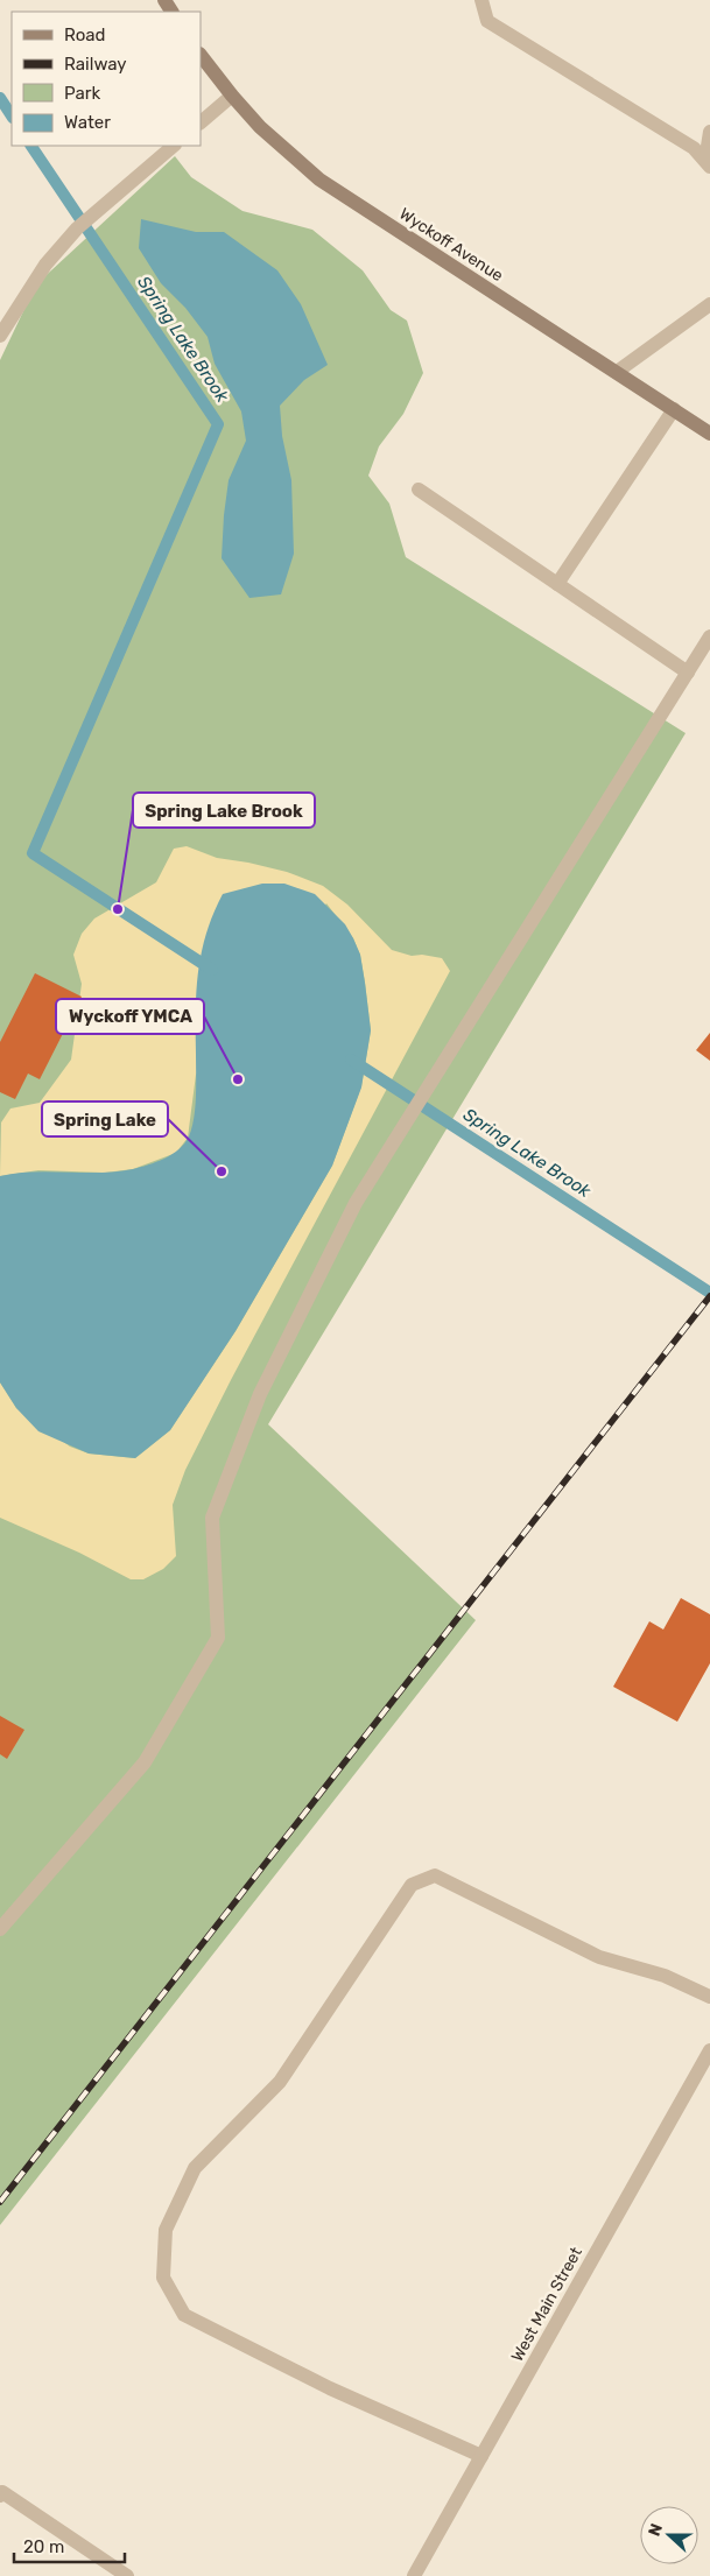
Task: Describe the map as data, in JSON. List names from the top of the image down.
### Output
{
  "streets": {
    "main road": ["Wyckoff Avenue"],
    "street": ["West Main Street"]
  },
  "water": ["Spring Lake Brook"],
  "places": ["Spring Lake Brook", "Wyckoff YMCA", "Spring Lake"],
  "legend": [
    "Road",
    "Railway",
    "Park",
    "Water"
  ],
  "scale_bar": "20 m",
  "north": "left"
}
